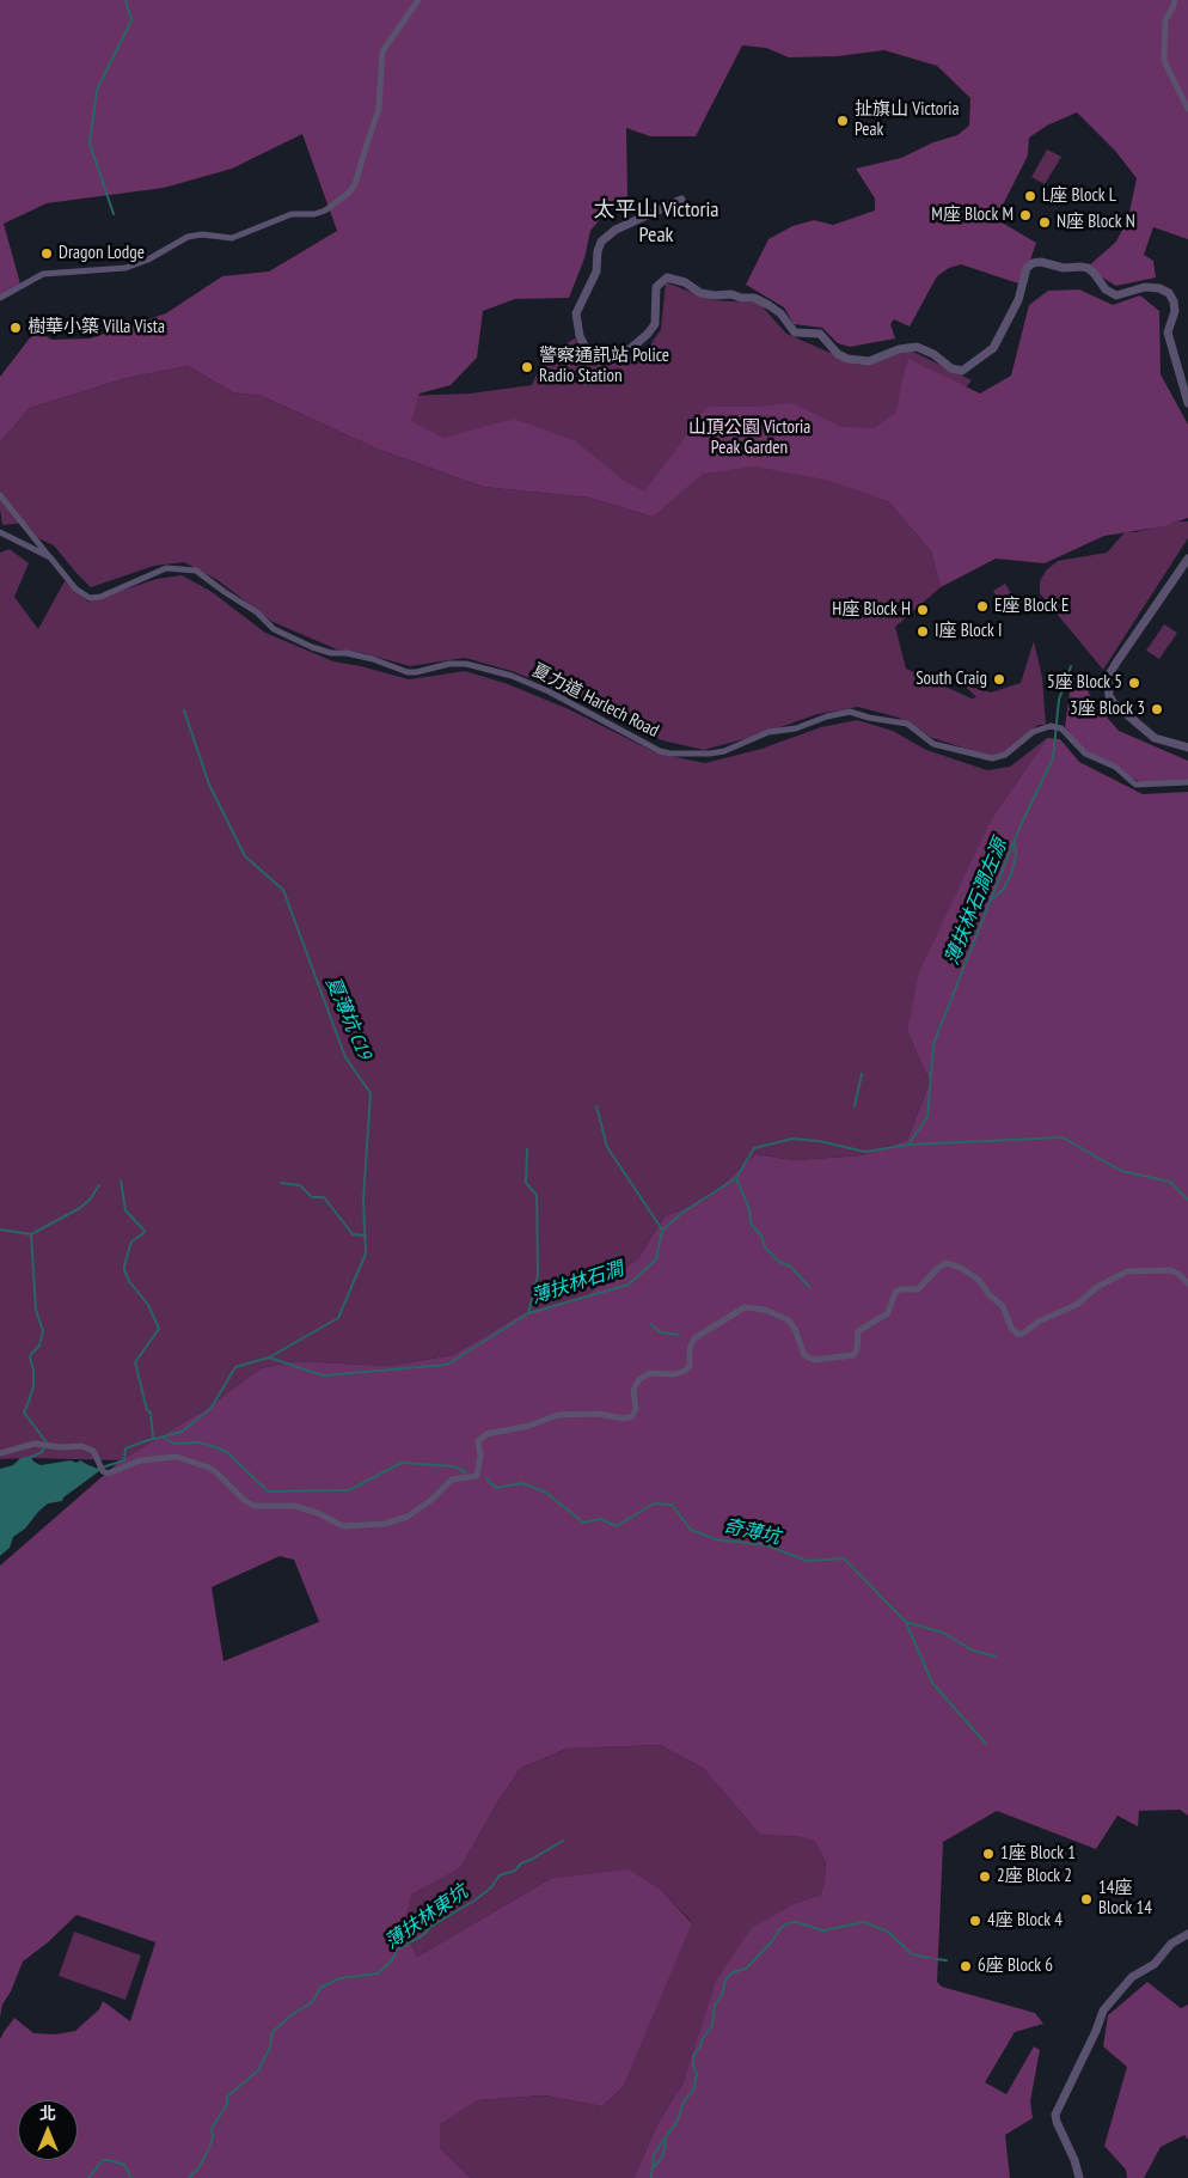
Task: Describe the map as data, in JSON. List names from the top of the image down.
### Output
{
  "streets": {
    "street": ["夏力道 Harlech Road"]
  },
  "districts": ["太平山 Victoria Peak"],
  "water": [
    "薄扶林石澗左源",
    "夏薄坑 C19",
    "薄扶林石澗",
    "奇薄坑",
    "薄扶林東坑"
  ],
  "parks": ["山頂公園 Victoria Peak Garden"],
  "places": [
    "扯旗山 Victoria Peak",
    "L座 Block L",
    "M座 Block M",
    "N座 Block N",
    "Dragon Lodge",
    "樹華小築 Villa Vista",
    "警察通訊站 Police Radio Station",
    "E座 Block E",
    "H座 Block H",
    "I座 Block I",
    "South Craig",
    "5座 Block 5",
    "3座 Block 3",
    "1座 Block 1",
    "2座 Block 2",
    "14座 Block 14",
    "4座 Block 4",
    "6座 Block 6"
  ],
  "north": "top"
}
